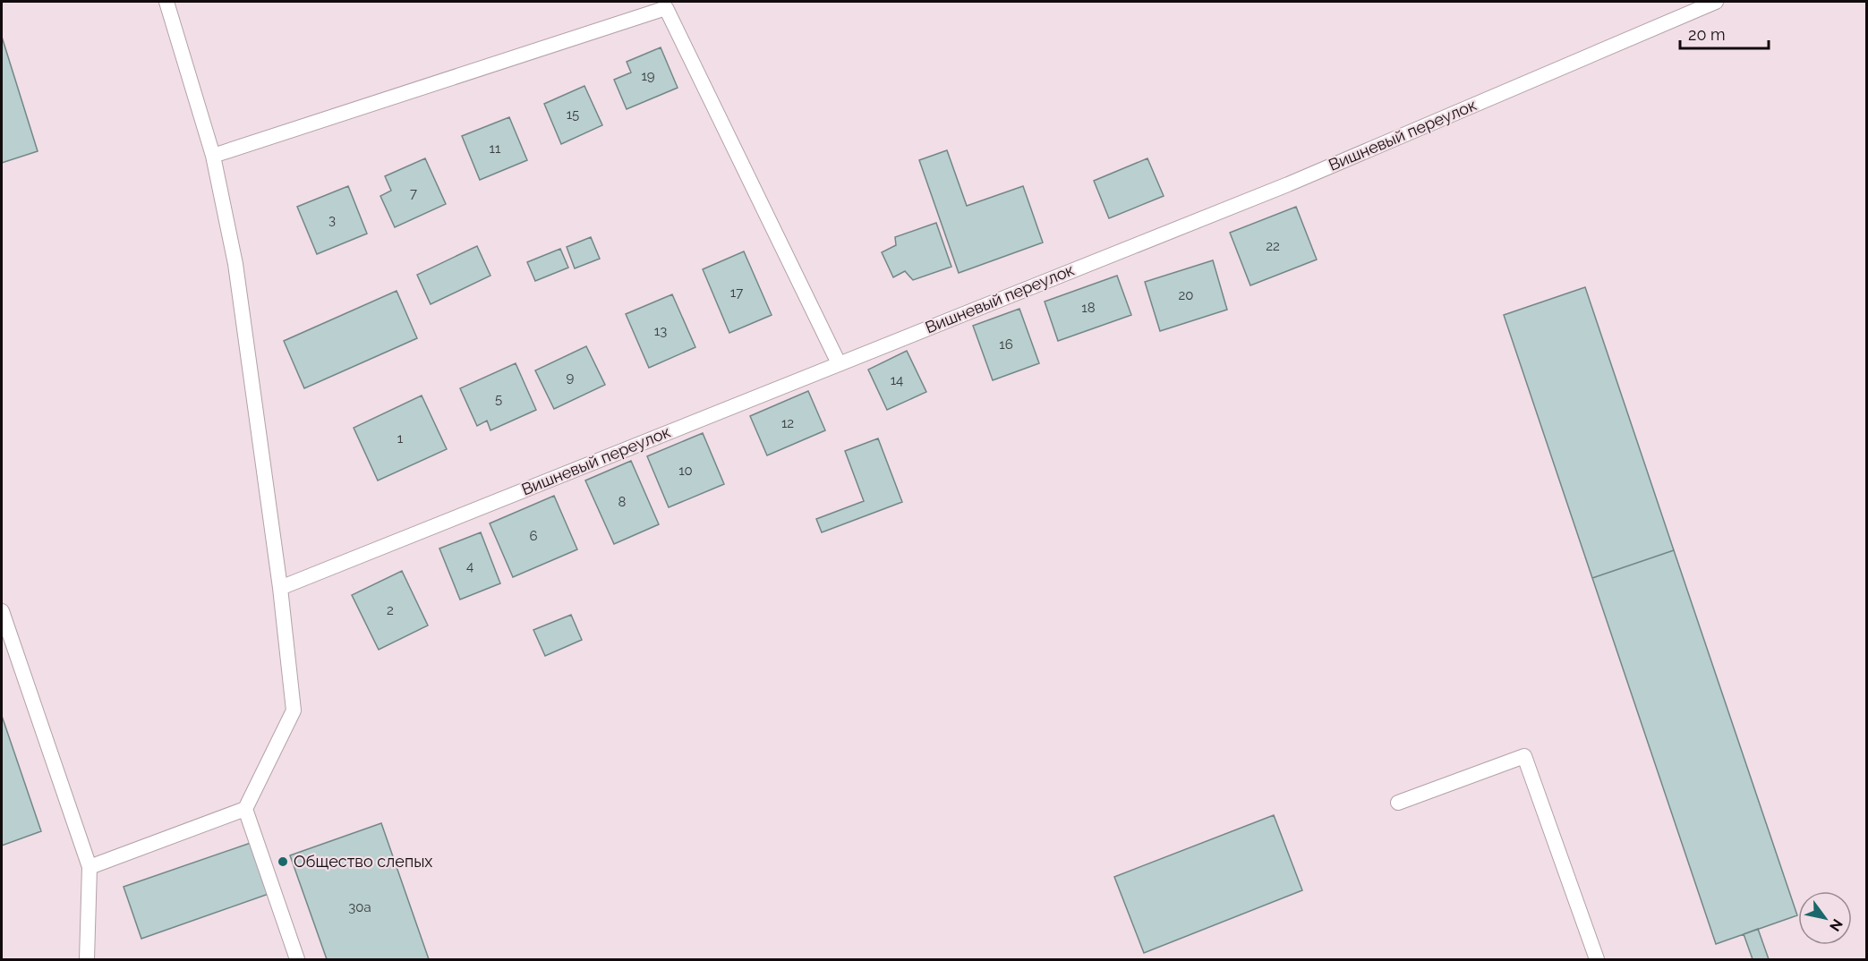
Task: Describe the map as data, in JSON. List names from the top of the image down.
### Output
{
  "streets": {
    "lane": ["Вишневый переулок"]
  },
  "places": ["Общество слепых"],
  "house_numbers": [
    "19",
    "15",
    "11",
    "7",
    "3",
    "22",
    "17",
    "20",
    "18",
    "13",
    "16",
    "9",
    "14",
    "5",
    "12",
    "1",
    "10",
    "8",
    "6",
    "4",
    "2",
    "30а"
  ],
  "scale_bar": "20 m",
  "north": "bottom right"
}
